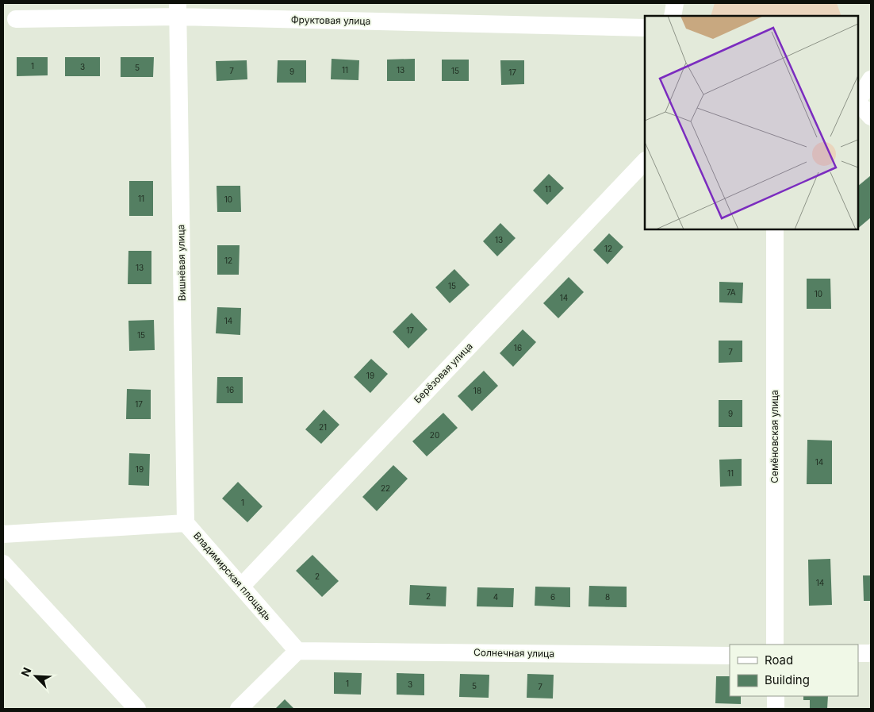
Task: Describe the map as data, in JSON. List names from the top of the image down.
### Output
{
  "streets": {
    "street": [
      "Фруктовая улица",
      "Вишнёвая улица",
      "Берёзовая улица",
      "Семёновская улица",
      "Владимирская площадь",
      "Солнечная улица"
    ]
  },
  "crossings": [
    ["Фруктовая улица", "Вишнёвая улица"],
    ["Вишнёвая улица", "Владимирская площадь"],
    ["Берёзовая улица", "Владимирская площадь"],
    ["Владимирская площадь", "Солнечная улица"]
  ],
  "house_numbers": [
    "1",
    "3",
    "5",
    "11",
    "13",
    "7",
    "15",
    "9",
    "17",
    "11",
    "11",
    "10",
    "13",
    "12",
    "12",
    "13",
    "15",
    "7А",
    "10",
    "14",
    "14",
    "17",
    "15",
    "16",
    "7",
    "19",
    "16",
    "18",
    "17",
    "9",
    "21",
    "20",
    "14",
    "19",
    "11",
    "22",
    "1",
    "2",
    "14",
    "2",
    "4",
    "6",
    "8",
    "1",
    "3",
    "5",
    "7"
  ],
  "legend": ["Road", "Building"],
  "north": "top left"
}
